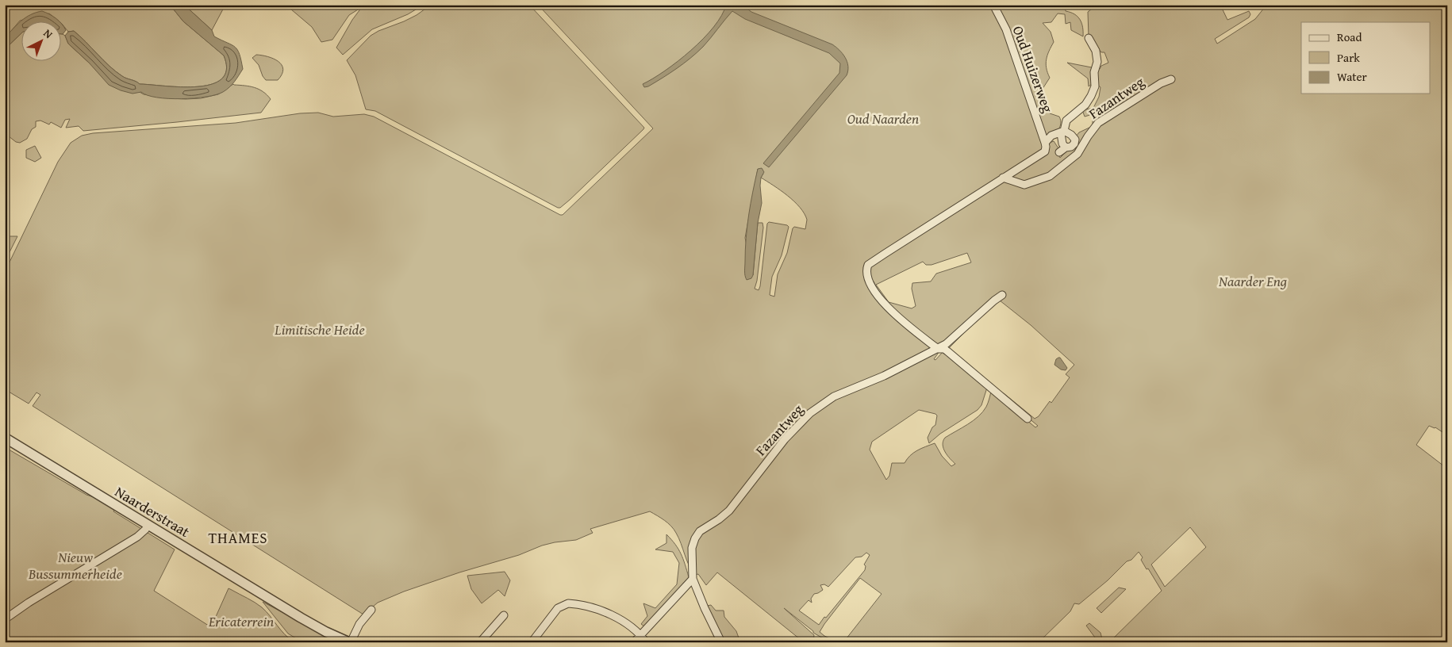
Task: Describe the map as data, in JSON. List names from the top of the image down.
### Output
{
  "streets": {
    "street": ["Oud Huizerweg", "Fazantweg", "Naarderstraat"]
  },
  "crossings": [
    ["Oud Huizerweg", "Fazantweg"]
  ],
  "districts": ["THAMES"],
  "parks": [
    "Oud Naarden",
    "Naarder Eng",
    "Limitische Heide",
    "Nieuw Bussummerheide",
    "Ericaterrein"
  ],
  "legend": ["Road", "Park", "Water"],
  "north": "top right"
}
